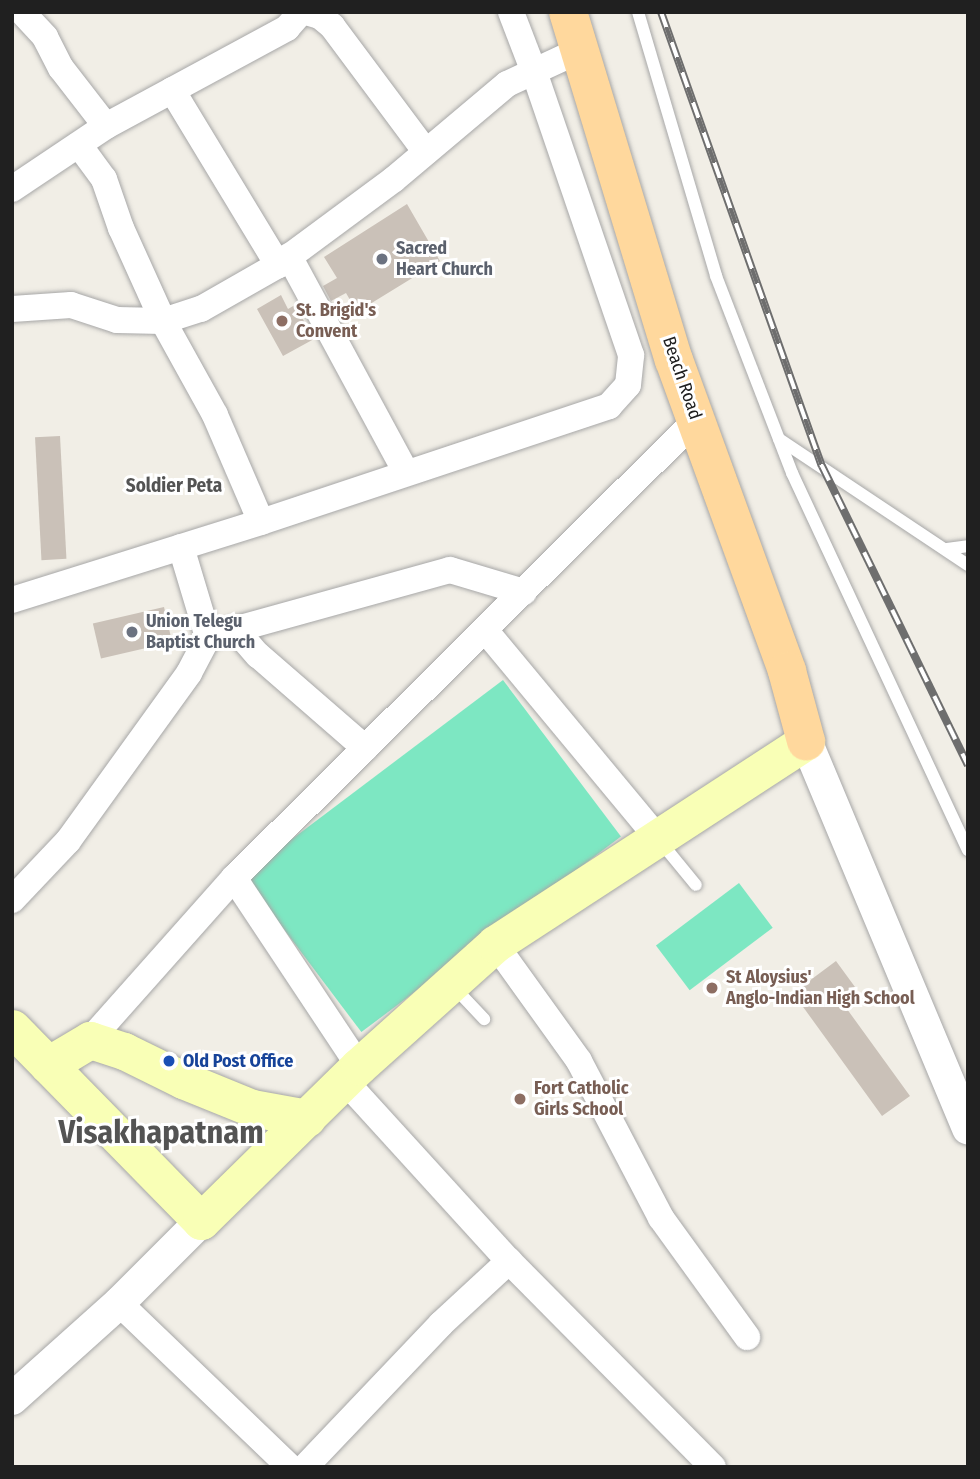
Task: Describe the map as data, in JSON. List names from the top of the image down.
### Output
{
  "streets": {
    "main road": ["Beach Road"]
  },
  "districts": ["Soldier Peta", "Visakhapatnam"],
  "places": [
    "Sacred Heart Church",
    "St. Brigid's Convent",
    "Union Telegu Baptist Church",
    "St Aloysius' Anglo-Indian High School",
    "Old Post Office",
    "Fort Catholic Girls School"
  ]
}
